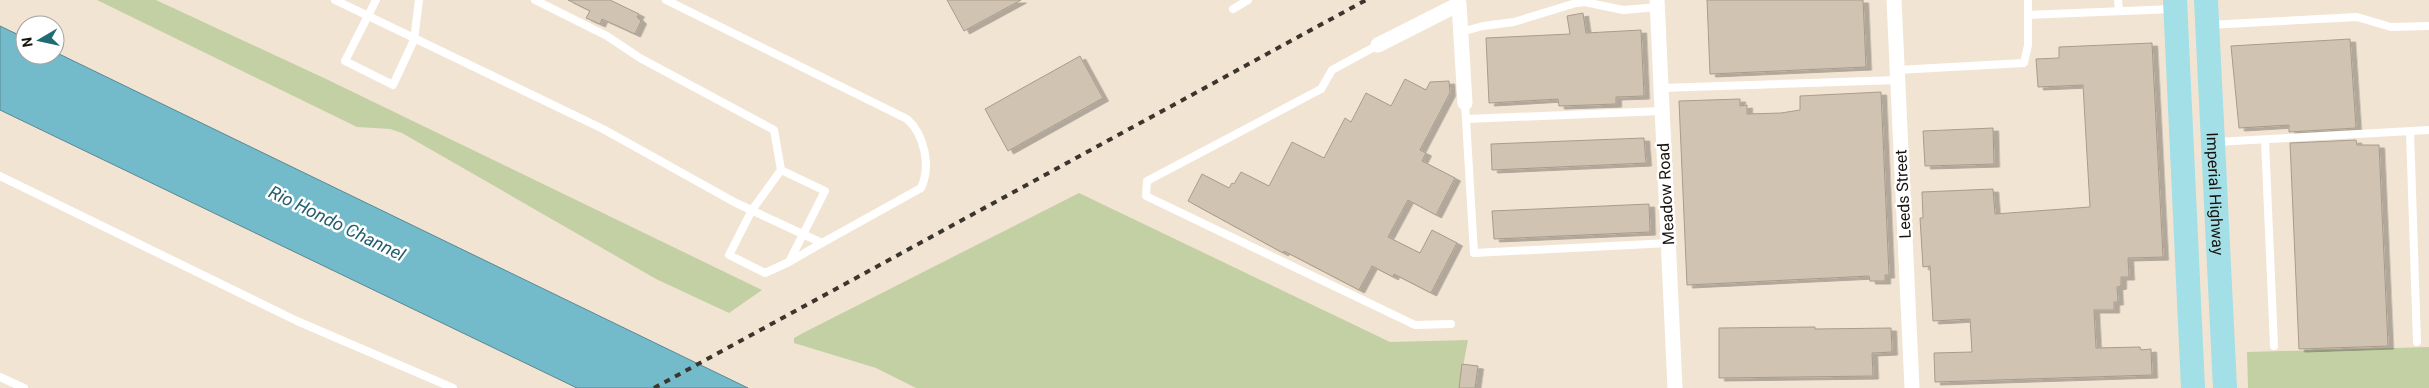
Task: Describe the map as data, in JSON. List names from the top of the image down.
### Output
{
  "streets": {
    "main road": ["Imperial Highway"],
    "street": ["Meadow Road", "Leeds Street"]
  },
  "water": ["Rio Hondo Channel"],
  "north": "left"
}
